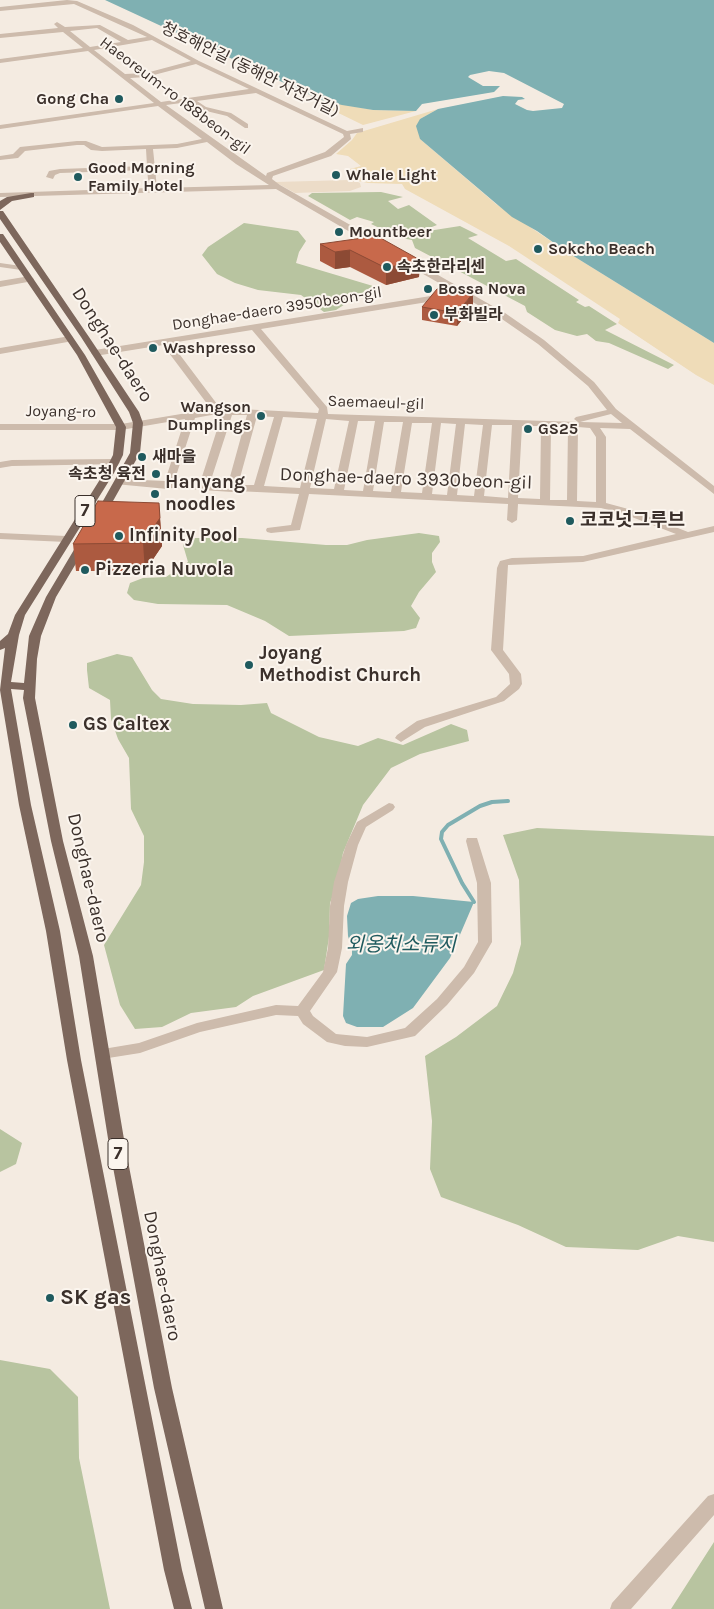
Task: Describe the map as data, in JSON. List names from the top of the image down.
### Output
{
  "streets": {
    "main road": ["Donghae-daero", "7"],
    "street": [
      "청호해안길 (동해안 자전거길)",
      "Haeoreum-ro 188beon-gil",
      "Donghae-daero 3950beon-gil",
      "Saemaeul-gil",
      "Joyang-ro",
      "Donghae-daero 3930beon-gil"
    ]
  },
  "crossings": [
    ["청호해안길 (동해안 자전거길)", "Haeoreum-ro 188beon-gil"],
    ["Donghae-daero 3950beon-gil", "Donghae-daero"],
    ["Donghae-daero", "Saemaeul-gil"],
    ["Donghae-daero", "Joyang-ro"],
    ["Donghae-daero", "Donghae-daero 3930beon-gil"],
    ["Saemaeul-gil", "Joyang-ro"]
  ],
  "water": ["외옹치소류지"],
  "places": [
    "Gong Cha",
    "Whale Light",
    "Good Morning Family Hotel",
    "Mountbeer",
    "Sokcho Beach",
    "속초한라리센",
    "Bossa Nova",
    "부화빌라",
    "Washpresso",
    "Wangson Dumplings",
    "GS25",
    "새마을",
    "속초청 육전",
    "Hanyang noodles",
    "코코넛그루브",
    "Infinity Pool",
    "Pizzeria Nuvola",
    "Joyang Methodist Church",
    "GS Caltex",
    "SK gas"
  ]
}
